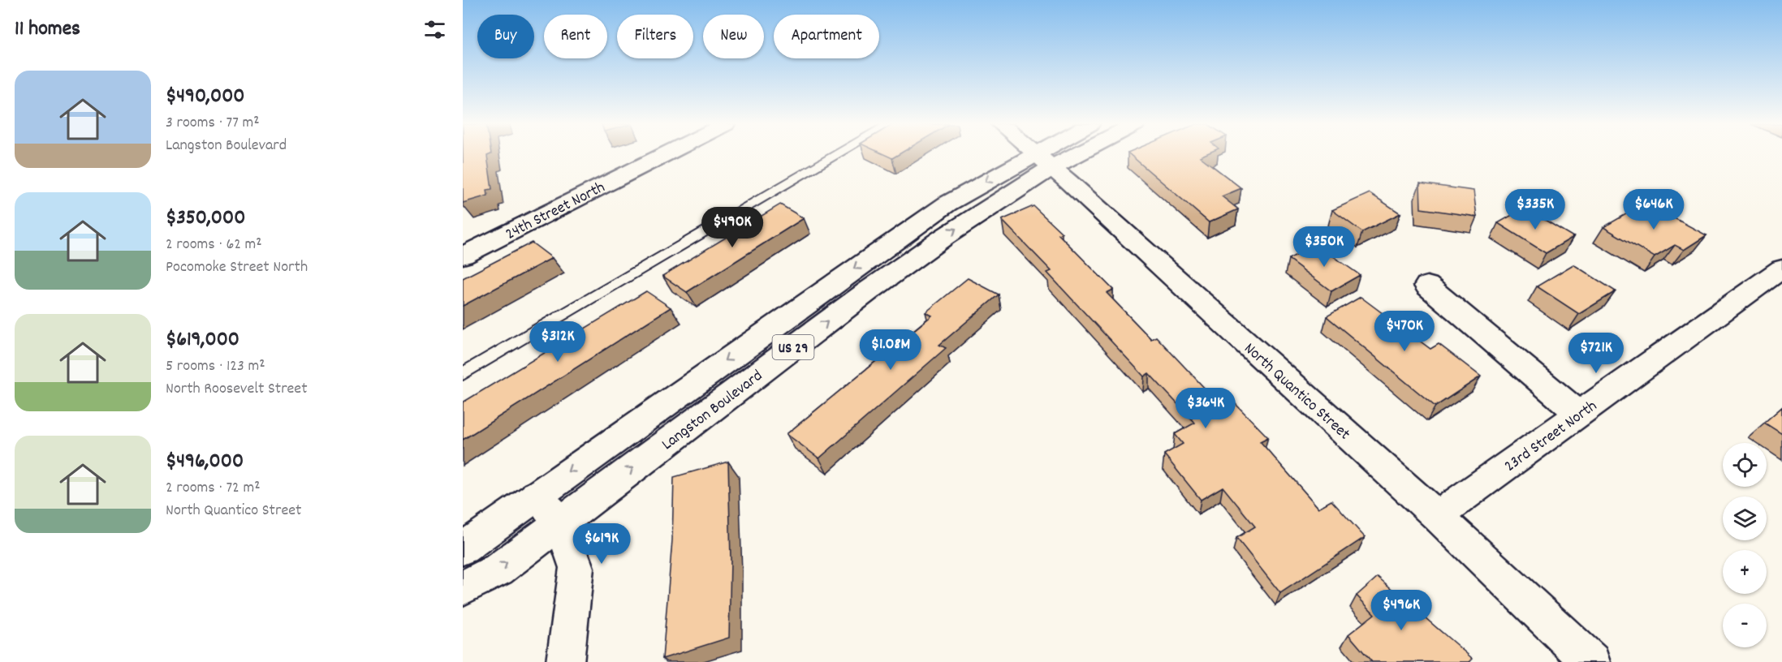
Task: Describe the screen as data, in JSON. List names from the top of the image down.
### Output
{
  "streets": {
    "street": [
      "24th Street North",
      "US 29",
      "North Quantico Street",
      "Langston Boulevard",
      "23rd Street North"
    ]
  },
  "crossings": [
    ["North Quantico Street", "Langston Boulevard"],
    ["North Quantico Street", "23rd Street North"]
  ],
  "page": {
    "heading": "11 homes",
    "chip": [
      "Buy",
      "Rent",
      "Filters",
      "New",
      "Apartment"
    ],
    "list": [
      {
        "name": "$490,000",
        "note": "3 rooms · 77 m² · Langston Boulevard"
      },
      {
        "name": "$350,000",
        "note": "2 rooms · 62 m² · Pocomoke Street North"
      },
      {
        "name": "$619,000",
        "note": "5 rooms · 123 m² · North Roosevelt Street"
      },
      {
        "name": "$496,000",
        "note": "2 rooms · 72 m² · North Quantico Street"
      }
    ],
    "price": [
      "$335K",
      "$646K",
      "$490K",
      "$350K",
      "$470K",
      "$312K",
      "$1.08M",
      "$721K",
      "$364K",
      "$619K",
      "$496K"
    ],
    "map_buttons": ["+", "−"]
  }
}
